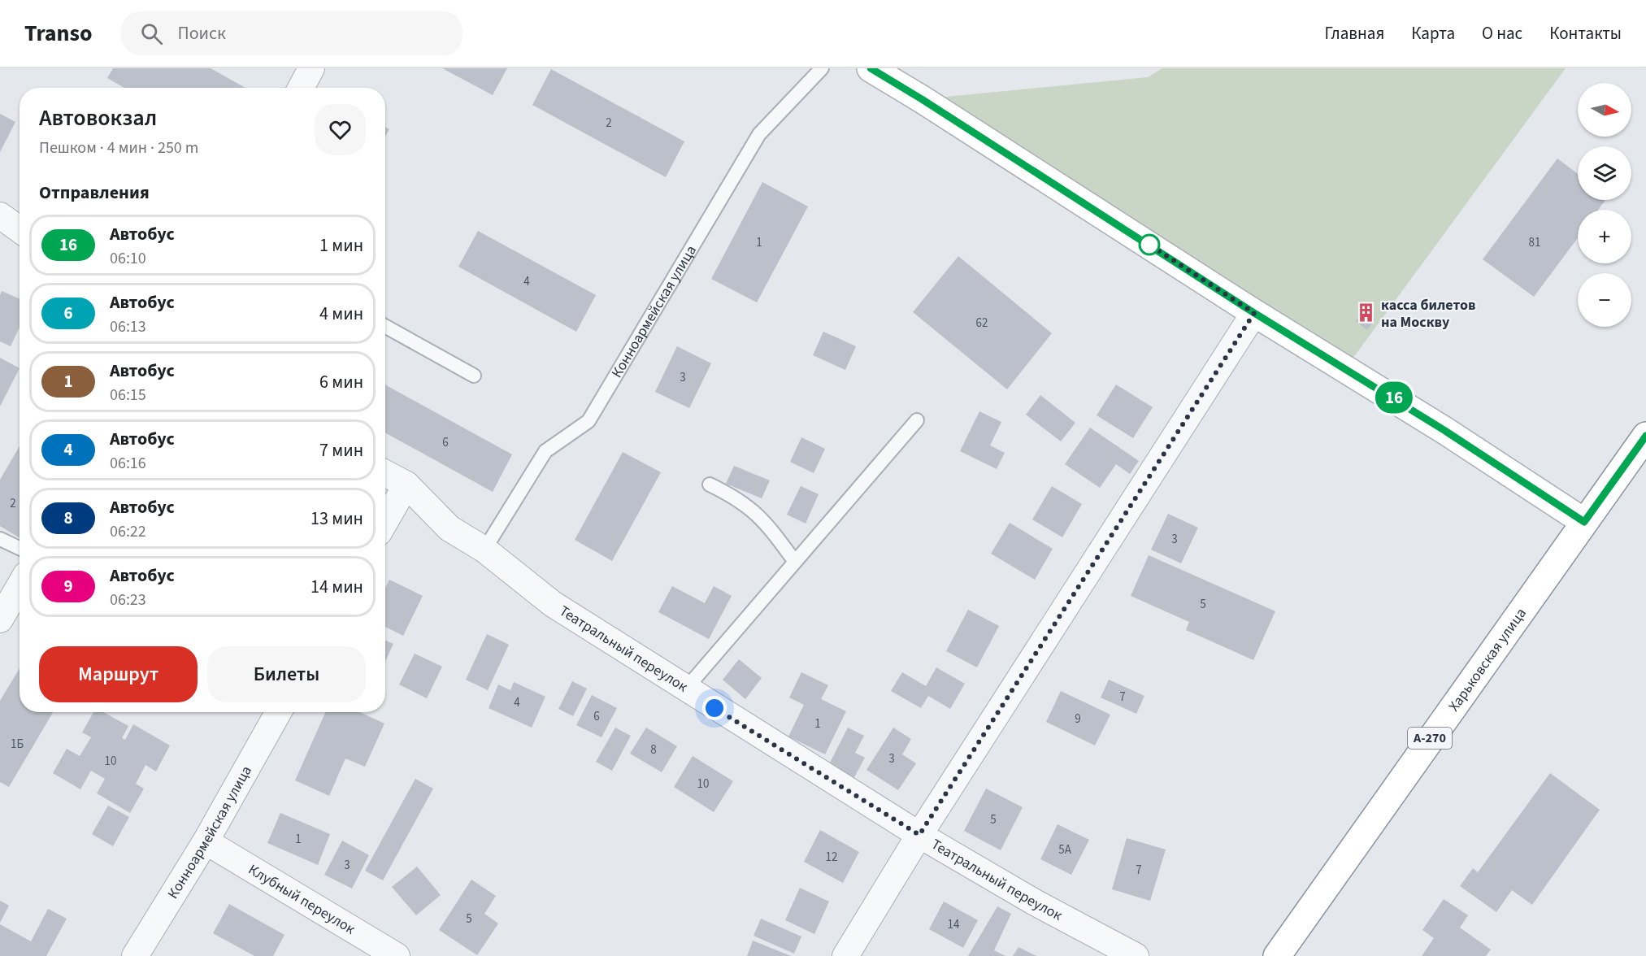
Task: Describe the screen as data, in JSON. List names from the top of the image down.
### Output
{
  "streets": {
    "main road": ["Харьковская улица", "А-270"],
    "street": ["Конноармейская улица", "Театральный переулок", "Клубный переулок"]
  },
  "crossings": [
    ["Конноармейская улица", "Театральный переулок"],
    ["Конноармейская улица", "Клубный переулок"]
  ],
  "places": {
    "building": ["касса билетов на Москву"]
  },
  "lines": ["bus line 16"],
  "house_numbers": [
    "2",
    "1",
    "81",
    "4",
    "62",
    "3",
    "6",
    "2",
    "3",
    "5",
    "7",
    "4",
    "6",
    "9",
    "1",
    "1Б",
    "8",
    "3",
    "10",
    "10",
    "5",
    "1",
    "5А",
    "12",
    "3",
    "7",
    "5",
    "14"
  ],
  "north": "right",
  "page": {
    "header": "Transo",
    "search": "Поиск",
    "nav": [
      "Главная",
      "Карта",
      "О нас",
      "Контакты"
    ],
    "on_map": "16",
    "map_buttons": ["+", "−"],
    "heading": [
      ["Автовокзал", "Пешком · 4 мин · 250 m"],
      "Отправления"
    ],
    "list": [
      {
        "mark": "16",
        "name": "Автобус",
        "note": "06:10",
        "value": "1 мин"
      },
      {
        "mark": "6",
        "name": "Автобус",
        "note": "06:13",
        "value": "4 мин"
      },
      {
        "mark": "1",
        "name": "Автобус",
        "note": "06:15",
        "value": "6 мин"
      },
      {
        "mark": "4",
        "name": "Автобус",
        "note": "06:16",
        "value": "7 мин"
      },
      {
        "mark": "8",
        "name": "Автобус",
        "note": "06:22",
        "value": "13 мин"
      },
      {
        "mark": "9",
        "name": "Автобус",
        "note": "06:23",
        "value": "14 мин"
      }
    ],
    "buttons": ["Маршрут", "Билеты"]
  }
}
